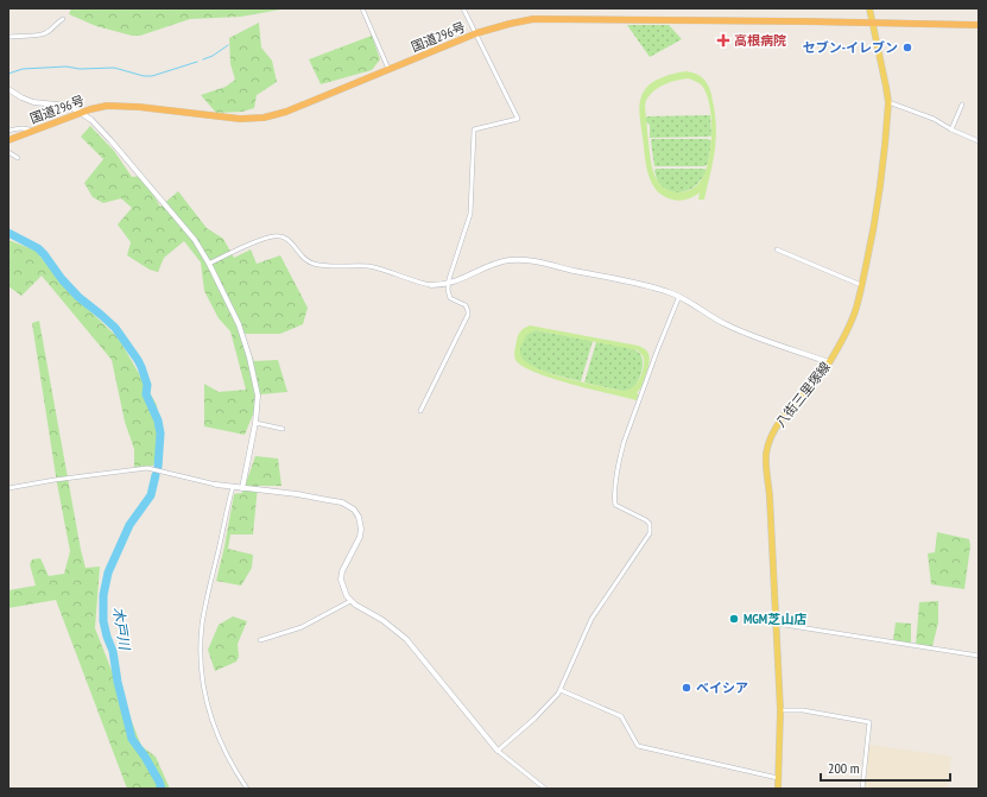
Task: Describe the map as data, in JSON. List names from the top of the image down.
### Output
{
  "streets": {
    "highway": ["国道296号"],
    "main road": ["八街三里塚線"]
  },
  "crossings": [
    ["国道296号", "八街三里塚線"]
  ],
  "water": ["木戸川"],
  "places": {
    "health": ["高根病院"],
    "other": ["セブン-イレブン", "MGM芝山店", "ベイシア"]
  },
  "scale_bar": "200 m"
}
